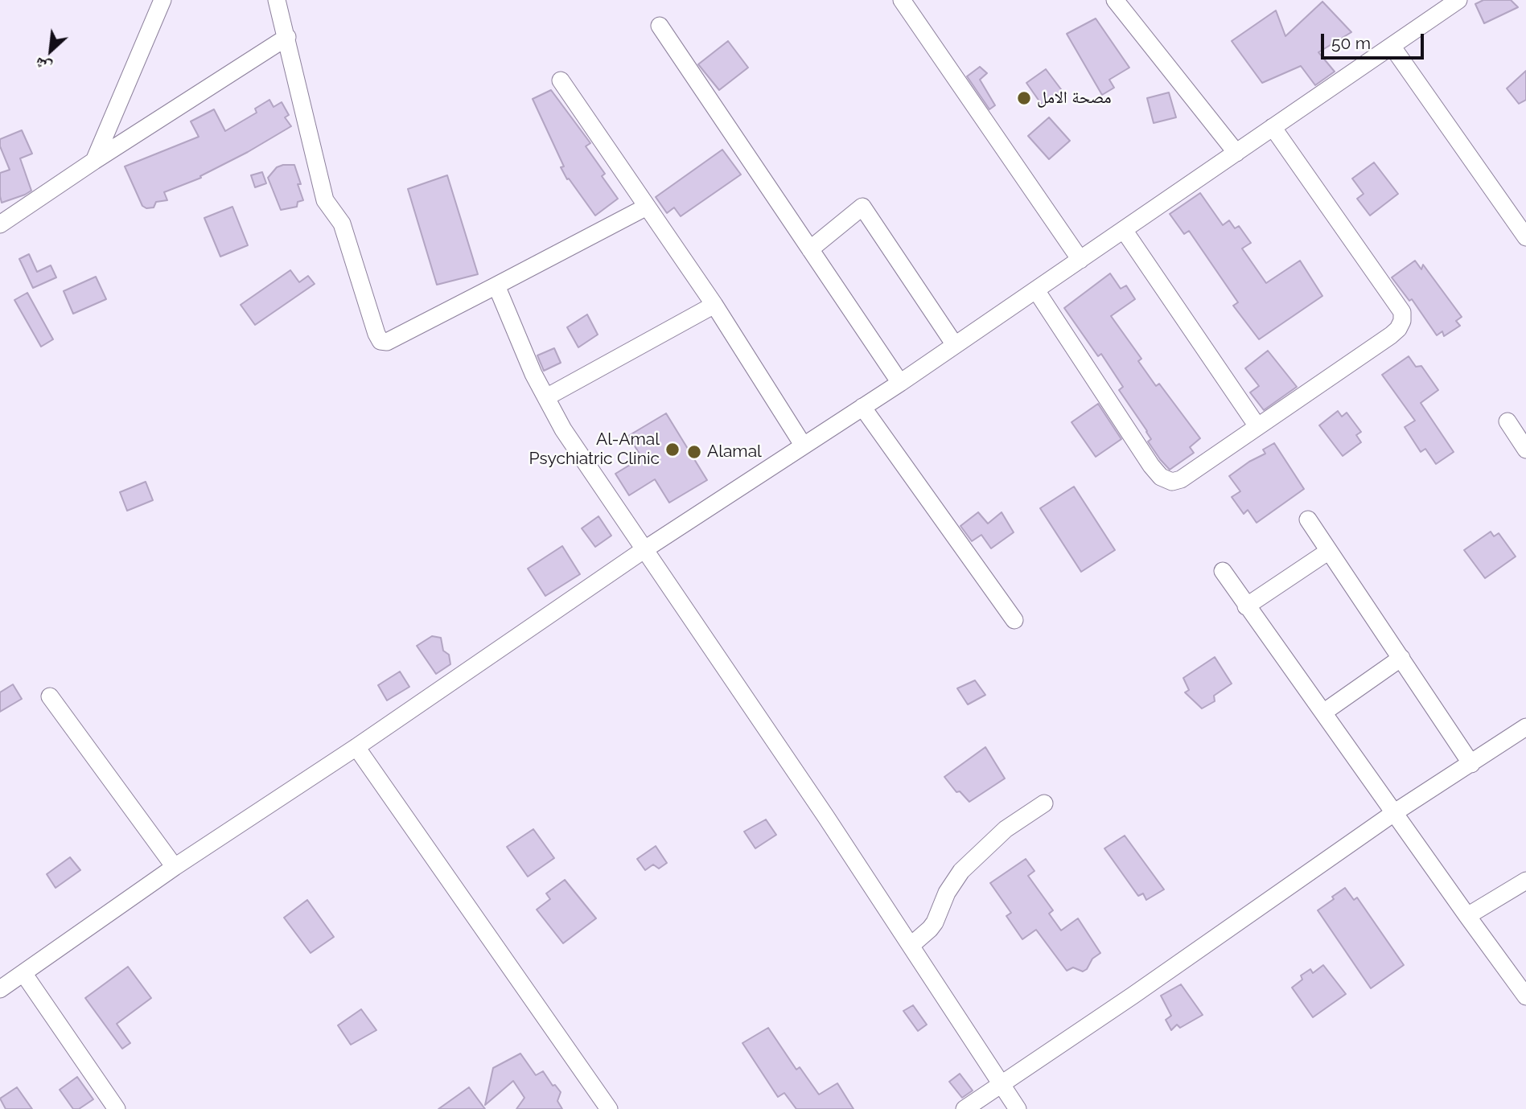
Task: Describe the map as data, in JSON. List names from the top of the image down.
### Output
{
  "places": ["مصحة الامل", "Al-Amal Psychiatric Clinic", "Alamal"],
  "scale_bar": "50 m",
  "north": "bottom left"
}
